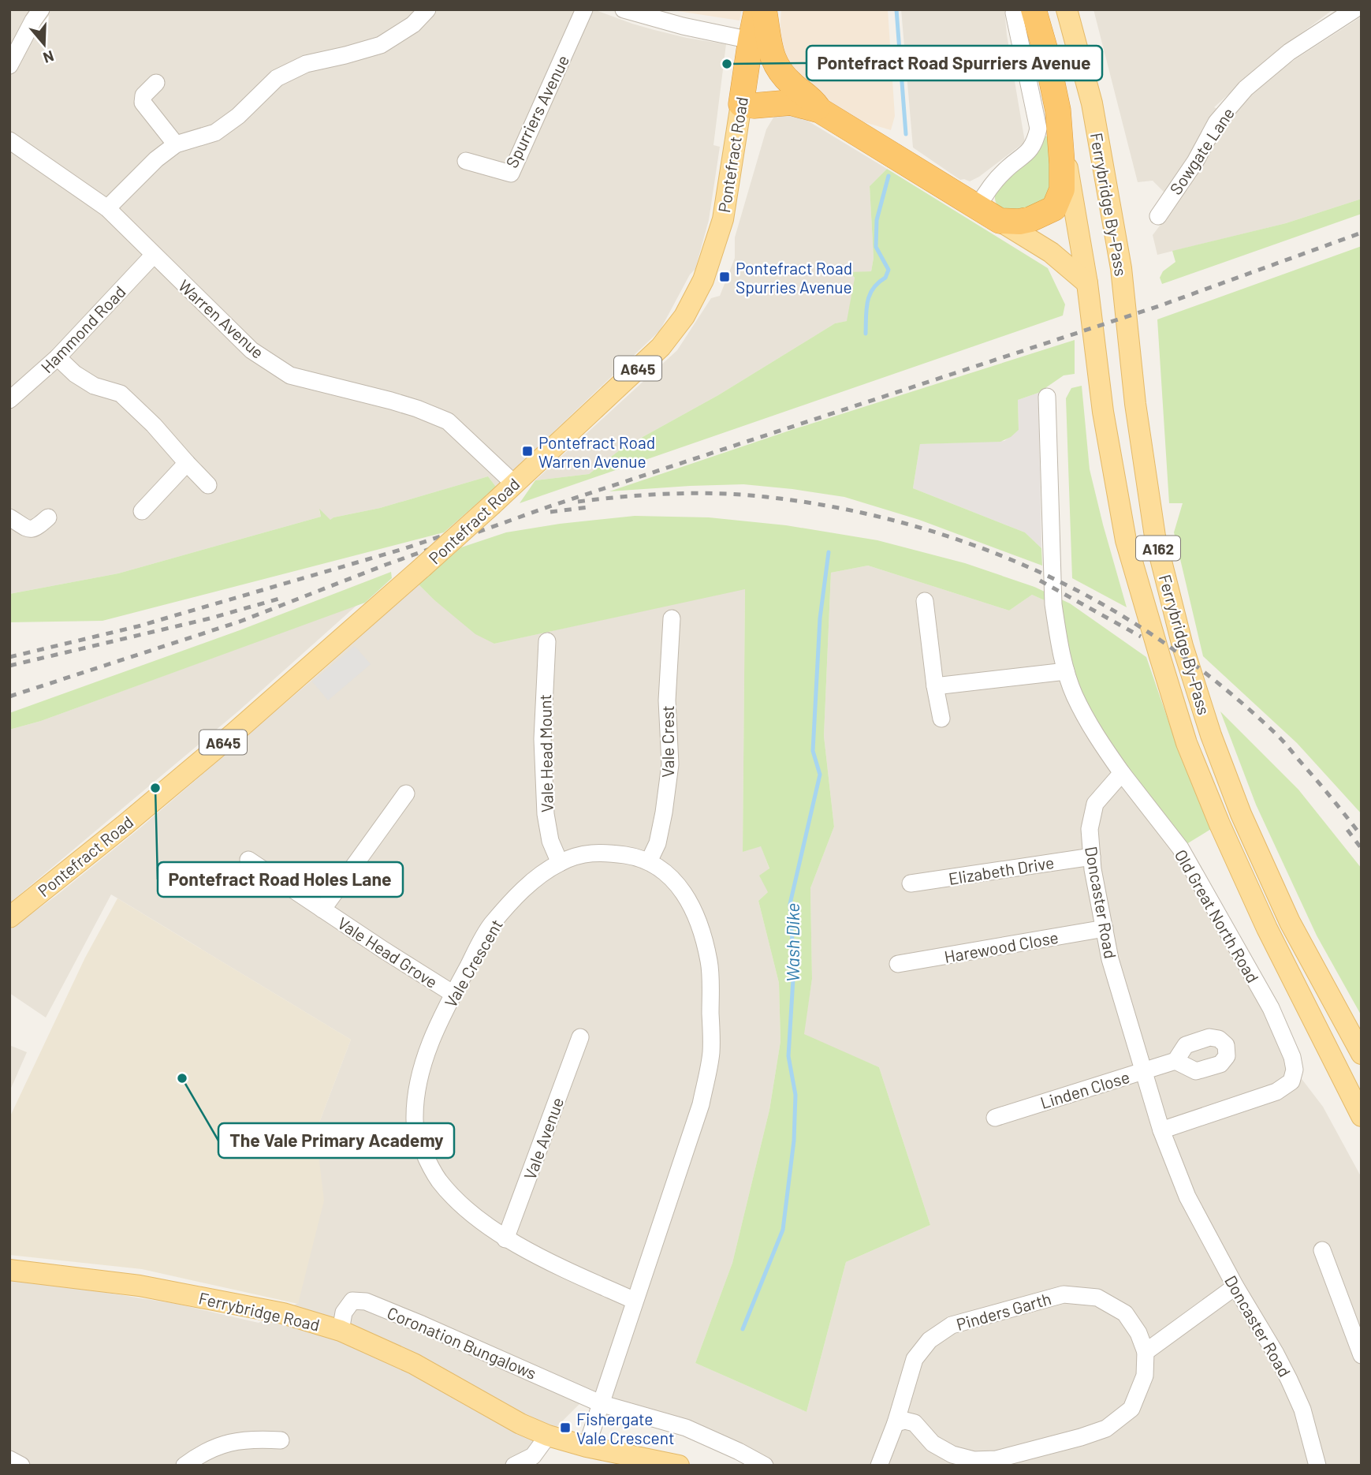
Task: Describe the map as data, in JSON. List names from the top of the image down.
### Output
{
  "streets": {
    "highway": ["Pontefract Road", "A645", "A162"],
    "main road": ["Ferrybridge By-Pass", "Ferrybridge Road"],
    "street": [
      "Spurriers Avenue",
      "Sowgate Lane",
      "Warren Avenue",
      "Hammond Road",
      "Vale Crest",
      "Vale Head Mount",
      "Elizabeth Drive",
      "Doncaster Road",
      "Old Great North Road",
      "Harewood Close",
      "Vale Head Grove",
      "Vale Crescent",
      "Linden Close",
      "Vale Avenue",
      "Pinders Garth",
      "Coronation Bungalows"
    ]
  },
  "crossings": [
    ["Pontefract Road", "Warren Avenue"],
    ["Ferrybridge By-Pass", "A162"],
    ["Warren Avenue", "Hammond Road"],
    ["Vale Crest", "Vale Crescent"],
    ["Vale Head Mount", "Vale Crescent"],
    ["Elizabeth Drive", "Doncaster Road"],
    ["Doncaster Road", "Old Great North Road"],
    ["Doncaster Road", "Harewood Close"],
    ["Doncaster Road", "Linden Close"],
    ["Vale Head Grove", "Vale Crescent"],
    ["Vale Crescent", "Vale Avenue"],
    ["Vale Crescent", "Ferrybridge Road"],
    ["Vale Crescent", "Coronation Bungalows"],
    ["Ferrybridge Road", "Coronation Bungalows"]
  ],
  "water": ["Wash Dike"],
  "places": {
    "other": ["Pontefract Road Spurriers Avenue", "Pontefract Road Holes Lane", "The Vale Primary Academy"],
    "transit": ["Pontefract Road Spurries Avenue", "Pontefract Road Warren Avenue", "Fishergate Vale Crescent"]
  },
  "north": "bottom"
}
